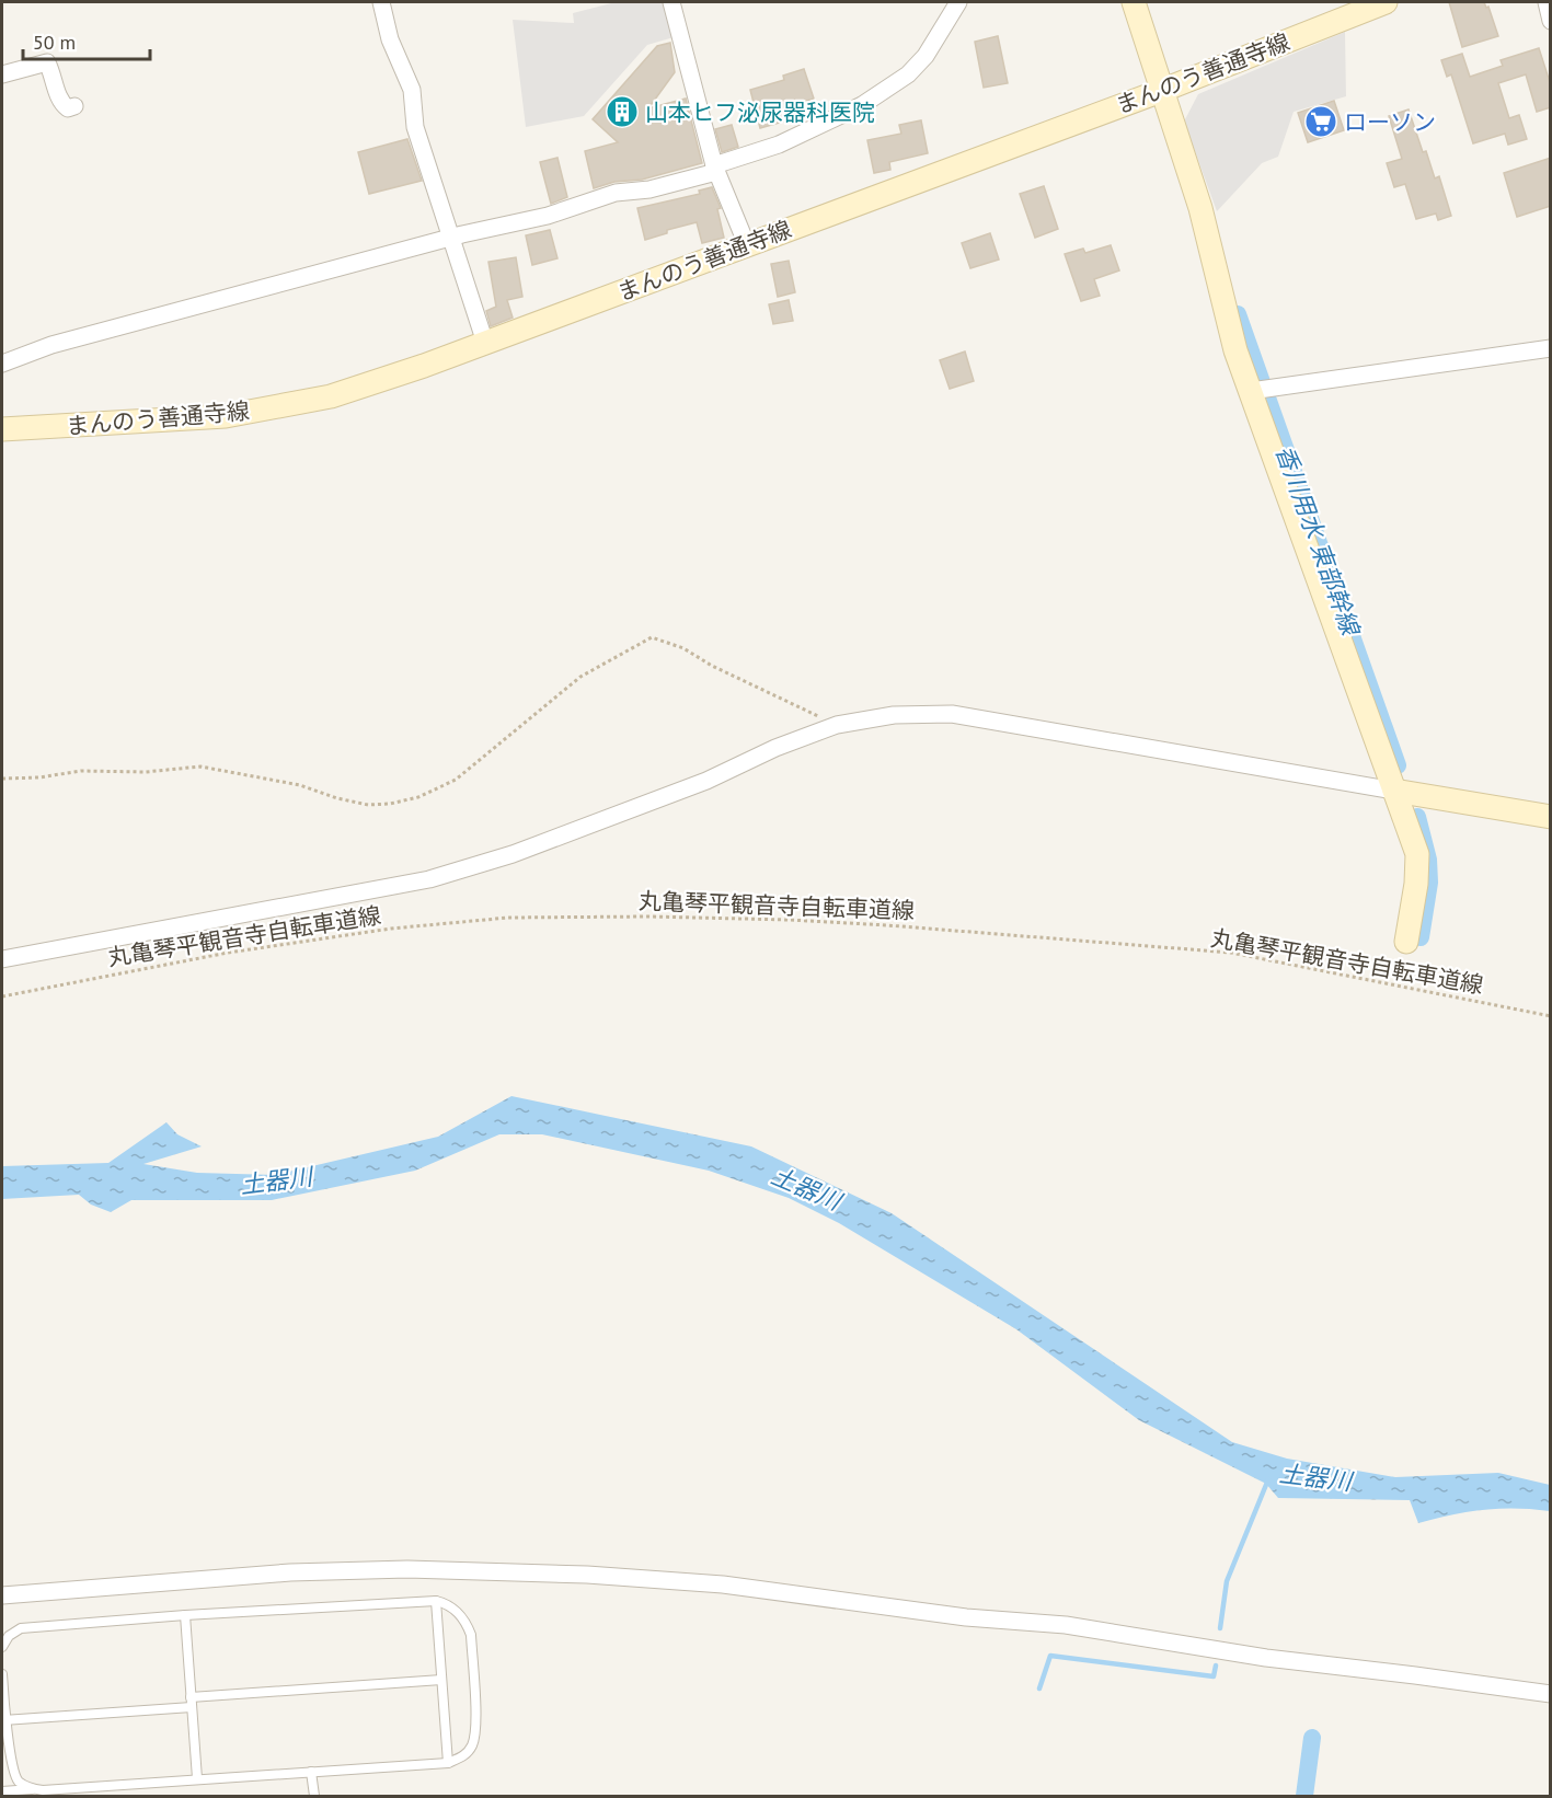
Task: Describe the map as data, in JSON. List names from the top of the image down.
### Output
{
  "streets": {
    "main road": ["まんのう善通寺線"],
    "path": ["丸亀琴平観音寺自転車道線"]
  },
  "water": ["香川用水 東部幹線", "土器川"],
  "places": {
    "building": ["山本ヒフ泌尿器科医院"],
    "supermarket": ["ローソン"]
  },
  "scale_bar": "50 m"
}
